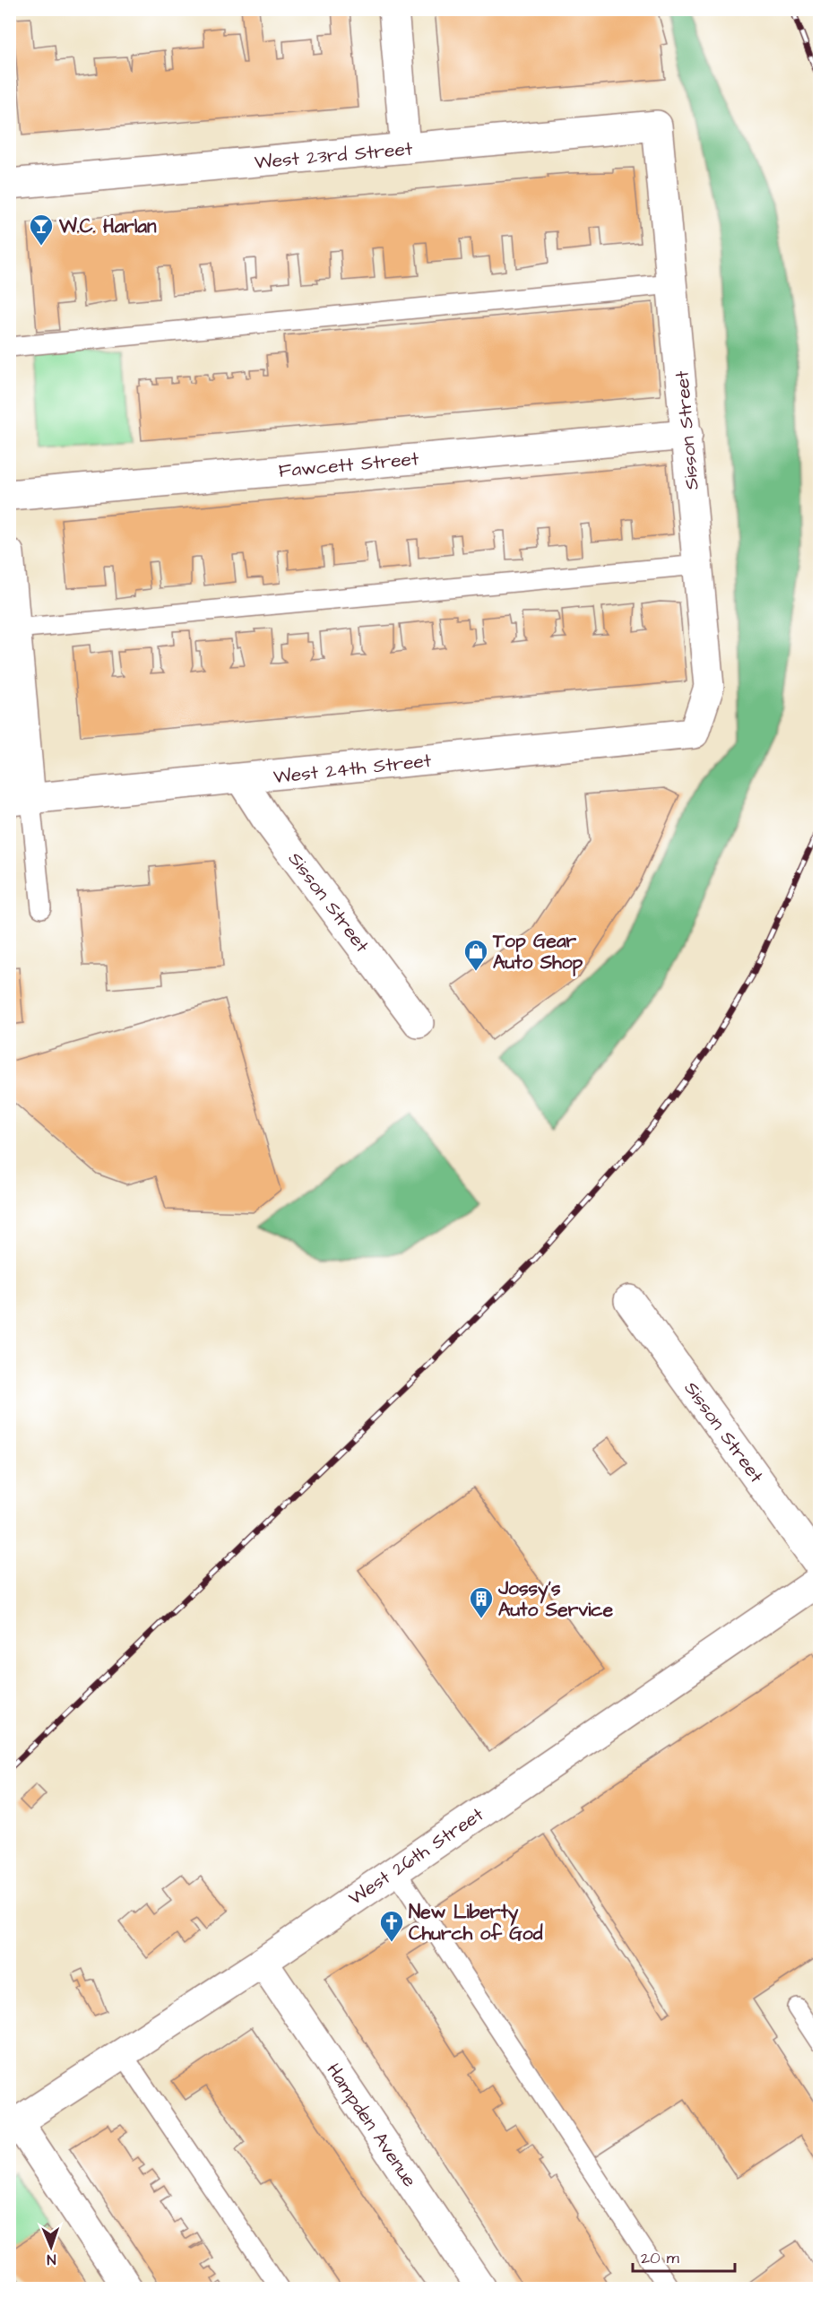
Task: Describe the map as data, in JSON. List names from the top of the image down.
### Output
{
  "streets": {
    "street": [
      "West 23rd Street",
      "Sisson Street",
      "Fawcett Street",
      "West 24th Street",
      "West 26th Street",
      "Hampden Avenue"
    ]
  },
  "crossings": [
    ["West 23rd Street", "Sisson Street"],
    ["Sisson Street", "Fawcett Street"],
    ["Sisson Street", "West 24th Street"],
    ["West 26th Street", "Hampden Avenue"]
  ],
  "places": {
    "bar": ["W.C. Harlan"],
    "shop": ["Top Gear Auto Shop"],
    "building": ["Jossy's Auto Service"],
    "church": ["New Liberty Church of God"]
  },
  "scale_bar": "20 m",
  "north": "bottom"
}
